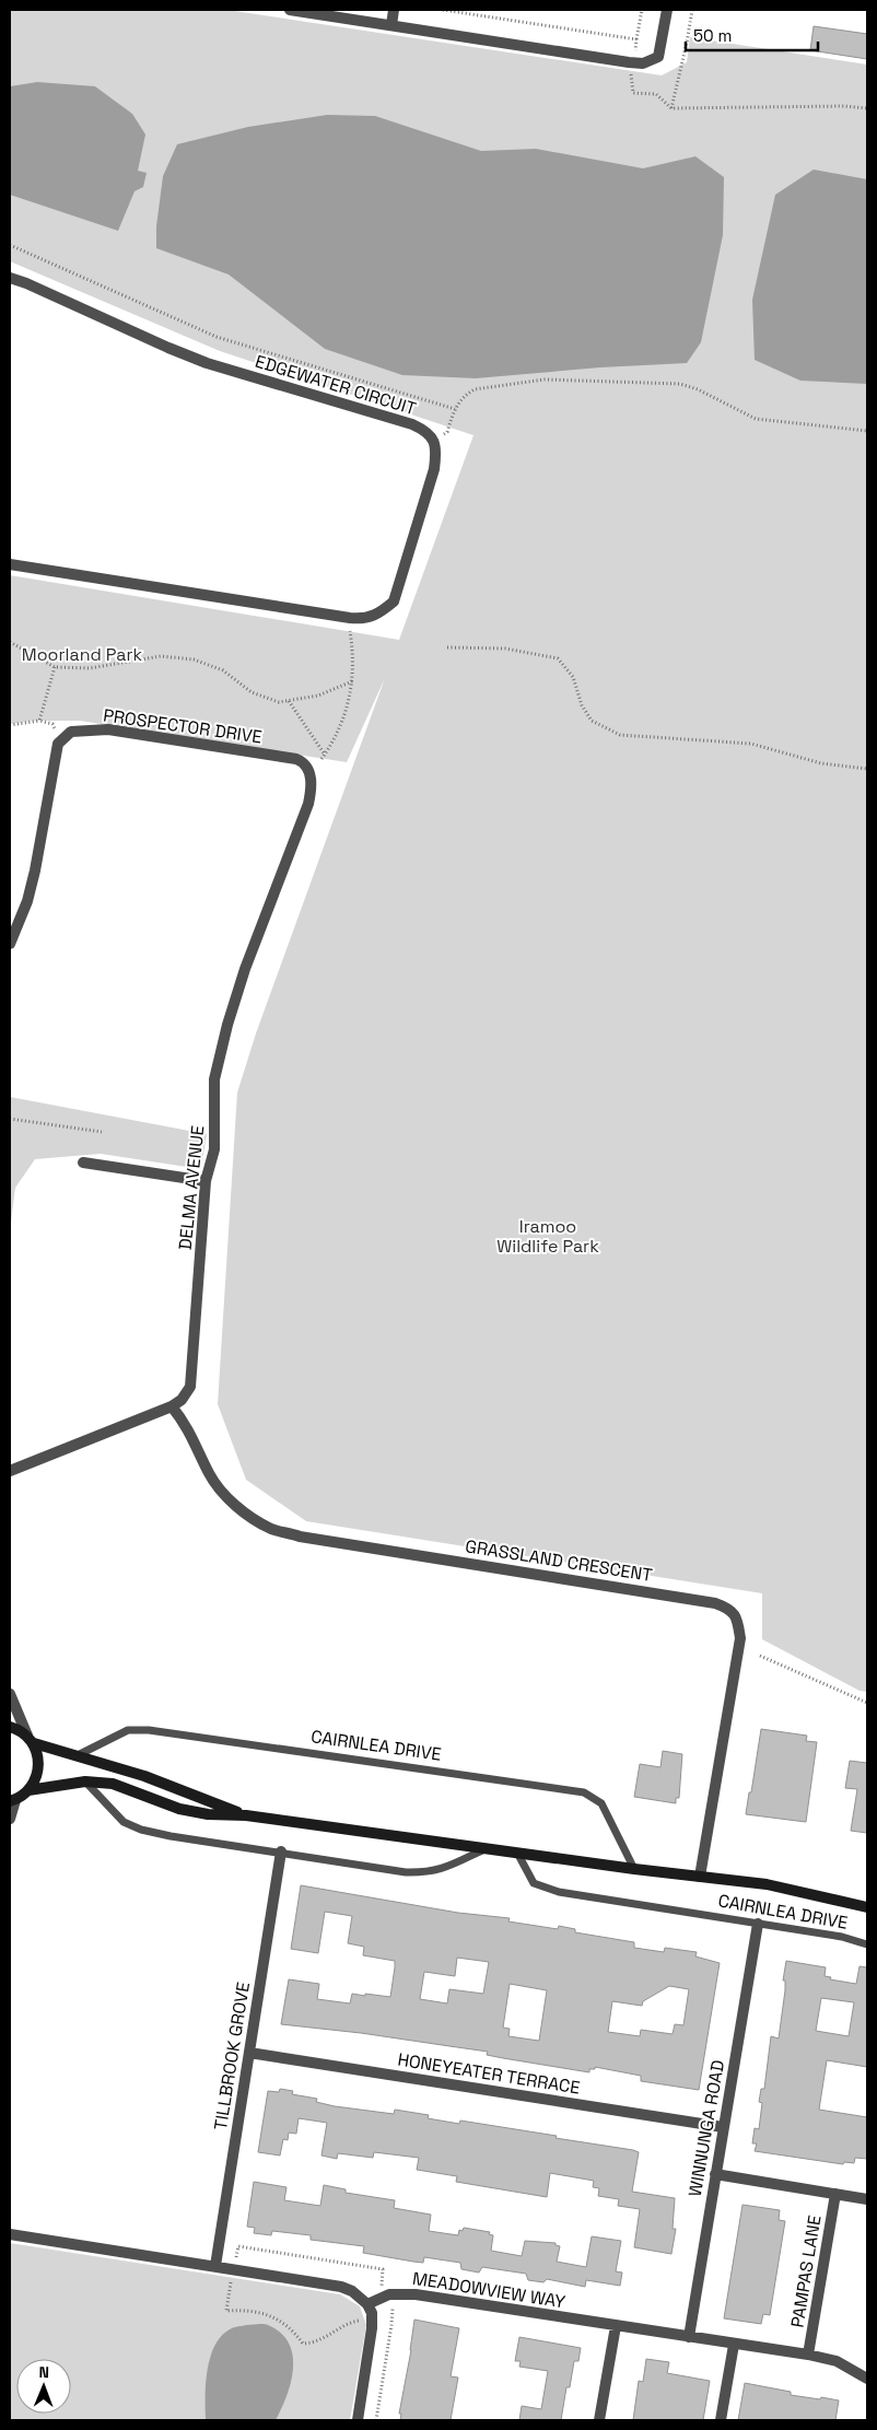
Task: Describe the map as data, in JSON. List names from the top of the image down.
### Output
{
  "streets": {
    "street": [
      "EDGEWATER CIRCUIT",
      "PROSPECTOR DRIVE",
      "DELMA AVENUE",
      "GRASSLAND CRESCENT",
      "CAIRNLEA DRIVE",
      "TILLBROOK GROVE",
      "HONEYEATER TERRACE",
      "WINNUNGA ROAD",
      "PAMPAS LANE",
      "MEADOWVIEW WAY"
    ]
  },
  "crossings": [
    ["PROSPECTOR DRIVE", "DELMA AVENUE"],
    ["DELMA AVENUE", "GRASSLAND CRESCENT"],
    ["GRASSLAND CRESCENT", "CAIRNLEA DRIVE"],
    ["CAIRNLEA DRIVE", "WINNUNGA ROAD"],
    ["TILLBROOK GROVE", "HONEYEATER TERRACE"],
    ["HONEYEATER TERRACE", "WINNUNGA ROAD"],
    ["WINNUNGA ROAD", "MEADOWVIEW WAY"],
    ["PAMPAS LANE", "MEADOWVIEW WAY"]
  ],
  "parks": ["Moorland Park", "Iramoo Wildlife Park"],
  "scale_bar": "50 m",
  "north": "top"
}
